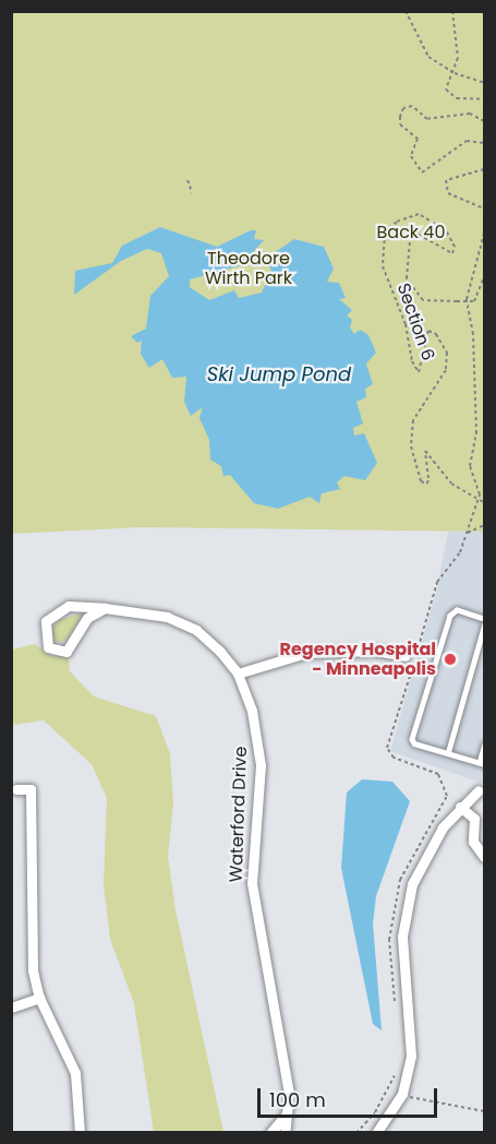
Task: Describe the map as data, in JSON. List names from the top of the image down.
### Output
{
  "streets": {
    "street": ["Waterford Drive"],
    "path": ["Section 6"]
  },
  "water": ["Ski Jump Pond"],
  "parks": ["Back 40", "Theodore Wirth Park"],
  "places": ["Regency Hospital - Minneapolis"],
  "scale_bar": "100 m"
}
